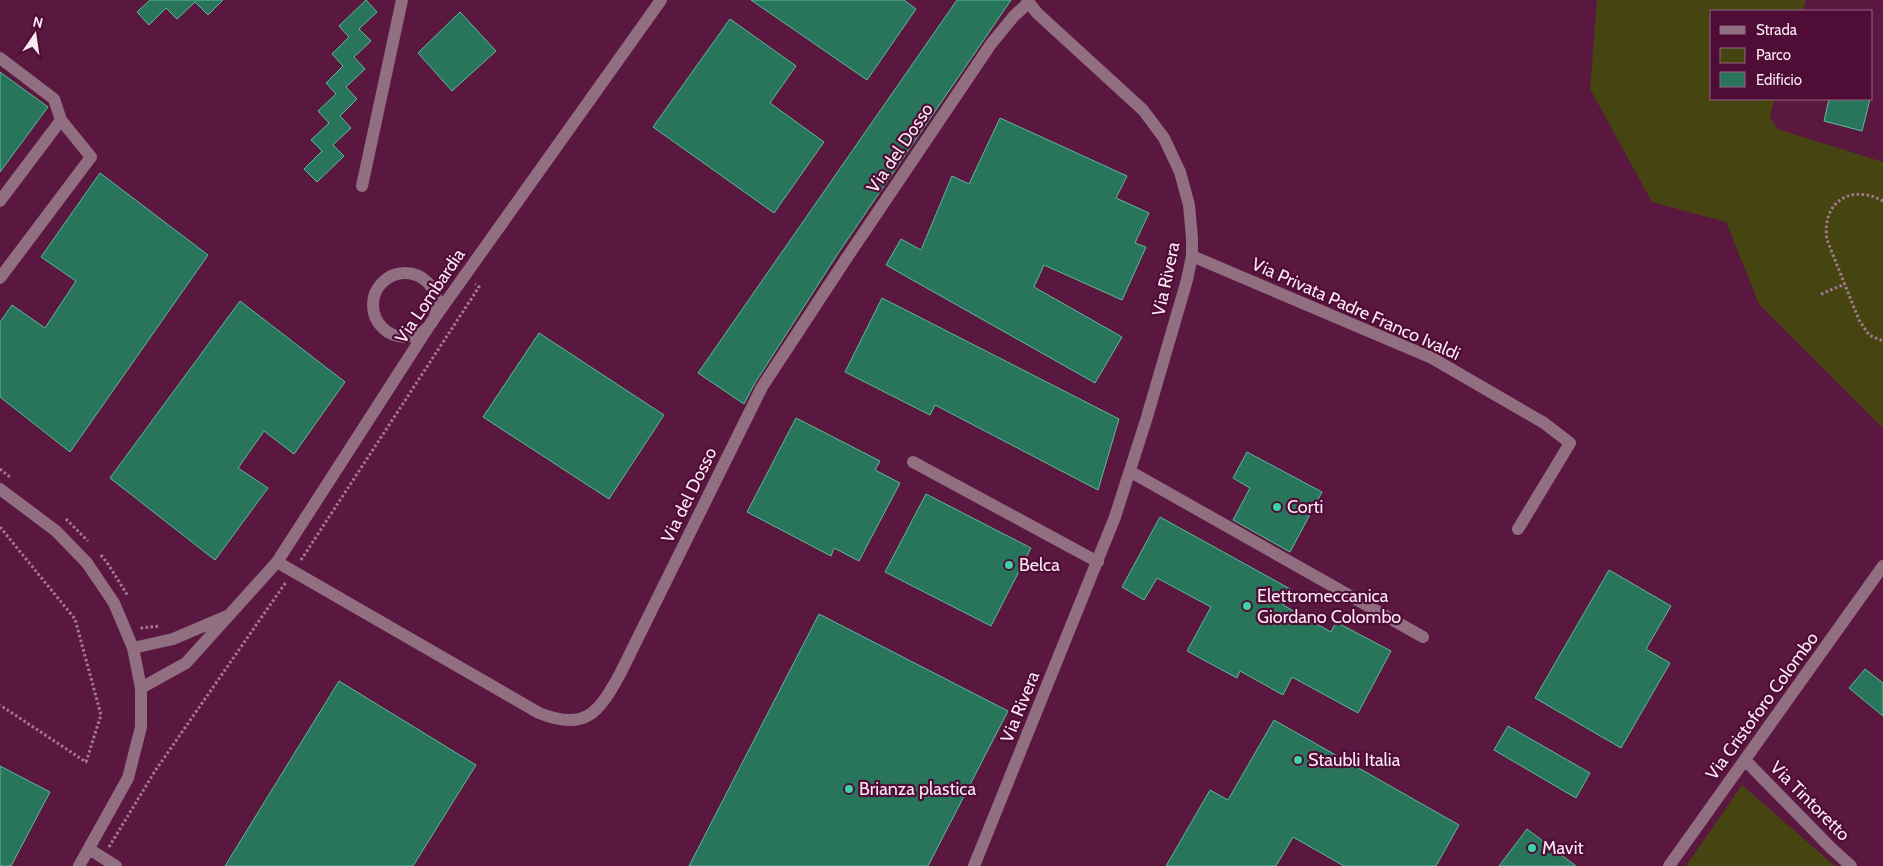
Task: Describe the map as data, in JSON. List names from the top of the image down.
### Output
{
  "streets": {
    "street": [
      "Via del Dosso",
      "Via Rivera",
      "Via Lombardia",
      "Via Privata Padre Franco Ivaldi",
      "Via Cristoforo Colombo",
      "Via Tintoretto"
    ]
  },
  "crossings": [
    ["Via del Dosso", "Via Rivera"],
    ["Via del Dosso", "Via Lombardia"],
    ["Via Rivera", "Via Privata Padre Franco Ivaldi"],
    ["Via Cristoforo Colombo", "Via Tintoretto"]
  ],
  "places": [
    "Corti",
    "Belca",
    "Elettromeccanica Giordano Colombo",
    "Staubli Italia",
    "Brianza plastica",
    "Mavit"
  ],
  "legend": ["Strada", "Parco", "Edificio"],
  "north": "top"
}
